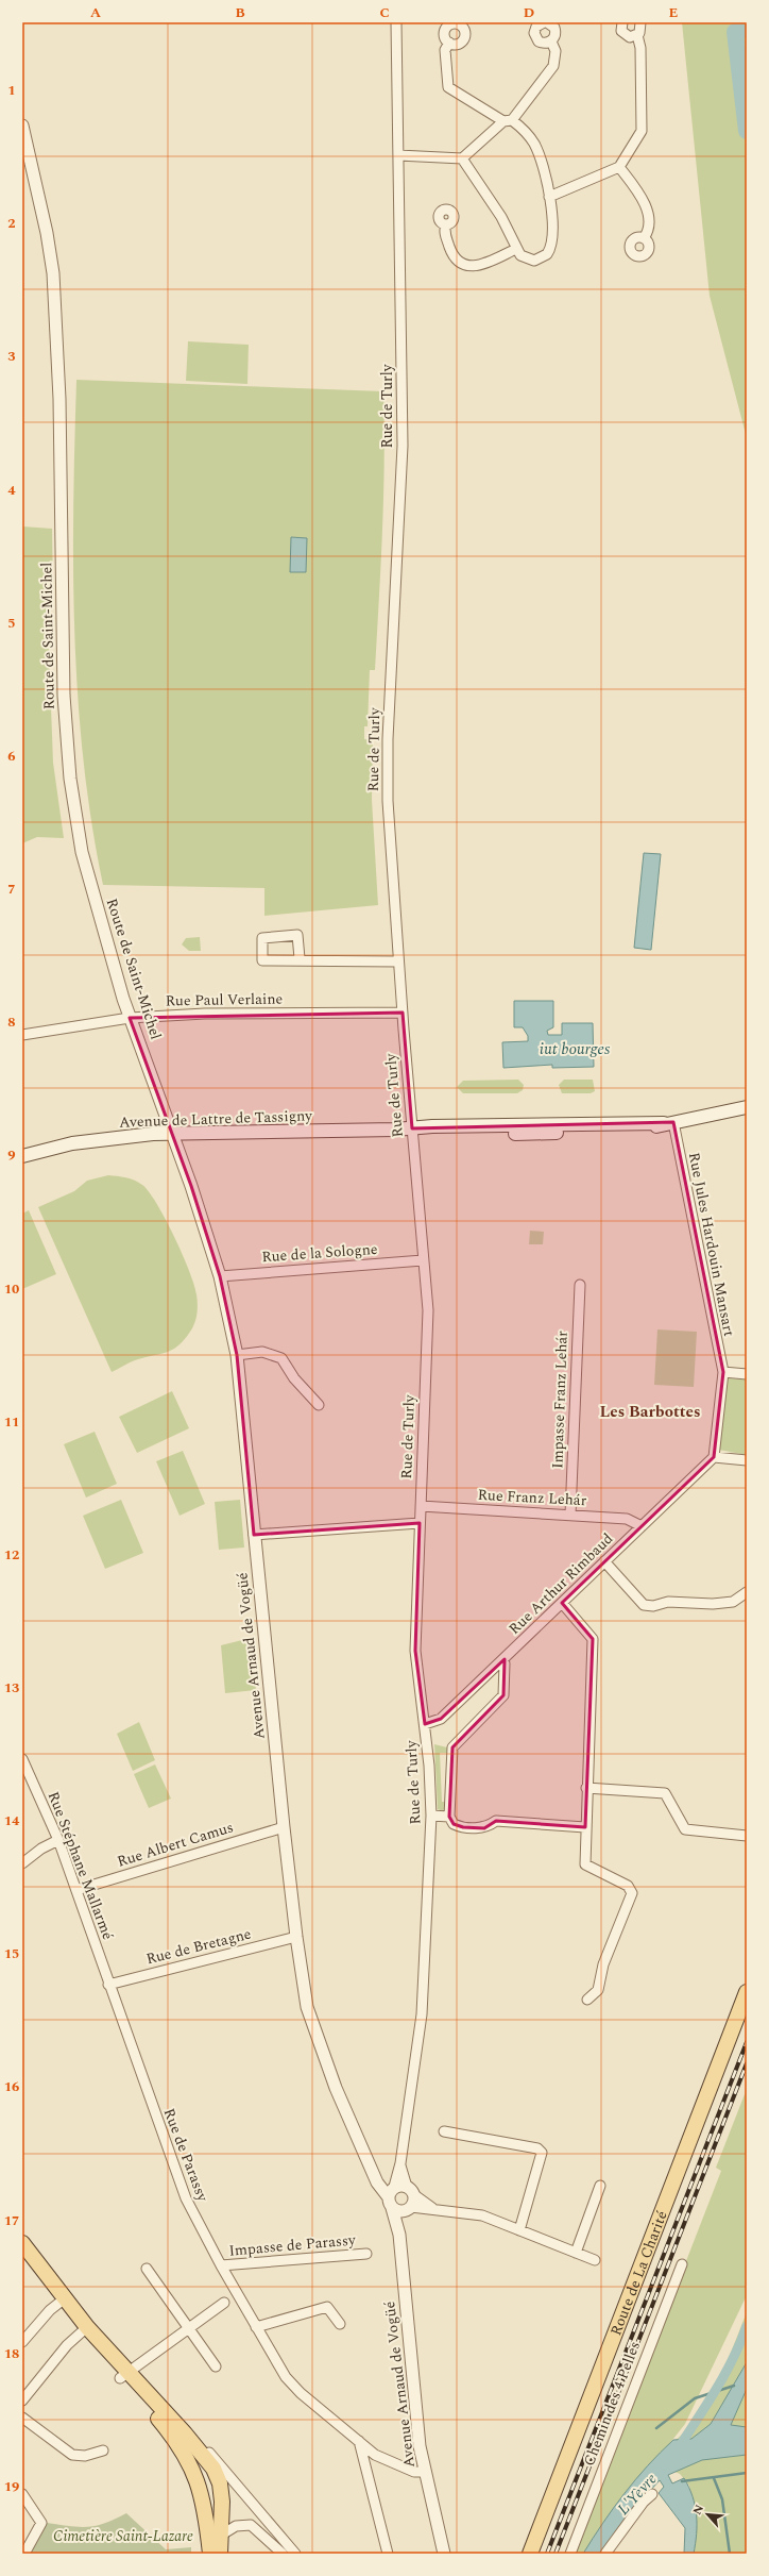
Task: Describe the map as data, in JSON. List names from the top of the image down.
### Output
{
  "streets": {
    "main road": ["Avenue de Lattre de Tassigny", "Route de La Charité"],
    "street": [
      "Rue de Turly",
      "Route de Saint-Michel",
      "Rue Paul Verlaine",
      "Rue Jules Hardouin Mansart",
      "Rue de la Sologne",
      "Impasse Franz Lehár",
      "Rue Franz Lehár",
      "Rue Arthur Rimbaud",
      "Avenue Arnaud de Vogüé",
      "Rue Albert Camus",
      "Rue Stéphane Mallarmé",
      "Rue de Bretagne",
      "Rue de Parassy",
      "Impasse de Parassy",
      "Chemin des 4 Pelles"
    ]
  },
  "crossings": [
    ["Rue de Turly", "Rue Paul Verlaine"],
    ["Rue de Turly", "Avenue de Lattre de Tassigny"],
    ["Rue de Turly", "Rue de la Sologne"],
    ["Rue de Turly", "Rue Franz Lehár"],
    ["Rue de Turly", "Rue Arthur Rimbaud"],
    ["Rue de Turly", "Avenue Arnaud de Vogüé"],
    ["Route de Saint-Michel", "Rue Paul Verlaine"],
    ["Route de Saint-Michel", "Avenue de Lattre de Tassigny"],
    ["Route de Saint-Michel", "Avenue Arnaud de Vogüé"],
    ["Avenue de Lattre de Tassigny", "Rue Jules Hardouin Mansart"],
    ["Avenue de Lattre de Tassigny", "Avenue Arnaud de Vogüé"],
    ["Rue Jules Hardouin Mansart", "Rue Arthur Rimbaud"],
    ["Rue de la Sologne", "Avenue Arnaud de Vogüé"],
    ["Impasse Franz Lehár", "Rue Franz Lehár"],
    ["Rue Franz Lehár", "Rue Arthur Rimbaud"],
    ["Avenue Arnaud de Vogüé", "Rue Albert Camus"],
    ["Avenue Arnaud de Vogüé", "Rue de Bretagne"],
    ["Avenue Arnaud de Vogüé", "Rue de Parassy"],
    ["Rue Albert Camus", "Rue Stéphane Mallarmé"],
    ["Rue Stéphane Mallarmé", "Rue de Bretagne"],
    ["Rue Stéphane Mallarmé", "Rue de Parassy"],
    ["Rue de Bretagne", "Rue de Parassy"],
    ["Rue de Parassy", "Impasse de Parassy"]
  ],
  "districts": ["Les Barbottes"],
  "water": ["iut bourges", "L'Yèvre"],
  "parks": ["Cimetière Saint-Lazare"],
  "north": "top left",
  "grid": {
    "columns": [
      "A",
      "B",
      "C",
      "D",
      "E"
    ],
    "rows": [
      "1",
      "2",
      "3",
      "4",
      "5",
      "6",
      "7",
      "8",
      "9",
      "10",
      "11",
      "12",
      "13",
      "14",
      "15",
      "16",
      "17",
      "18",
      "19"
    ]
  }
}
